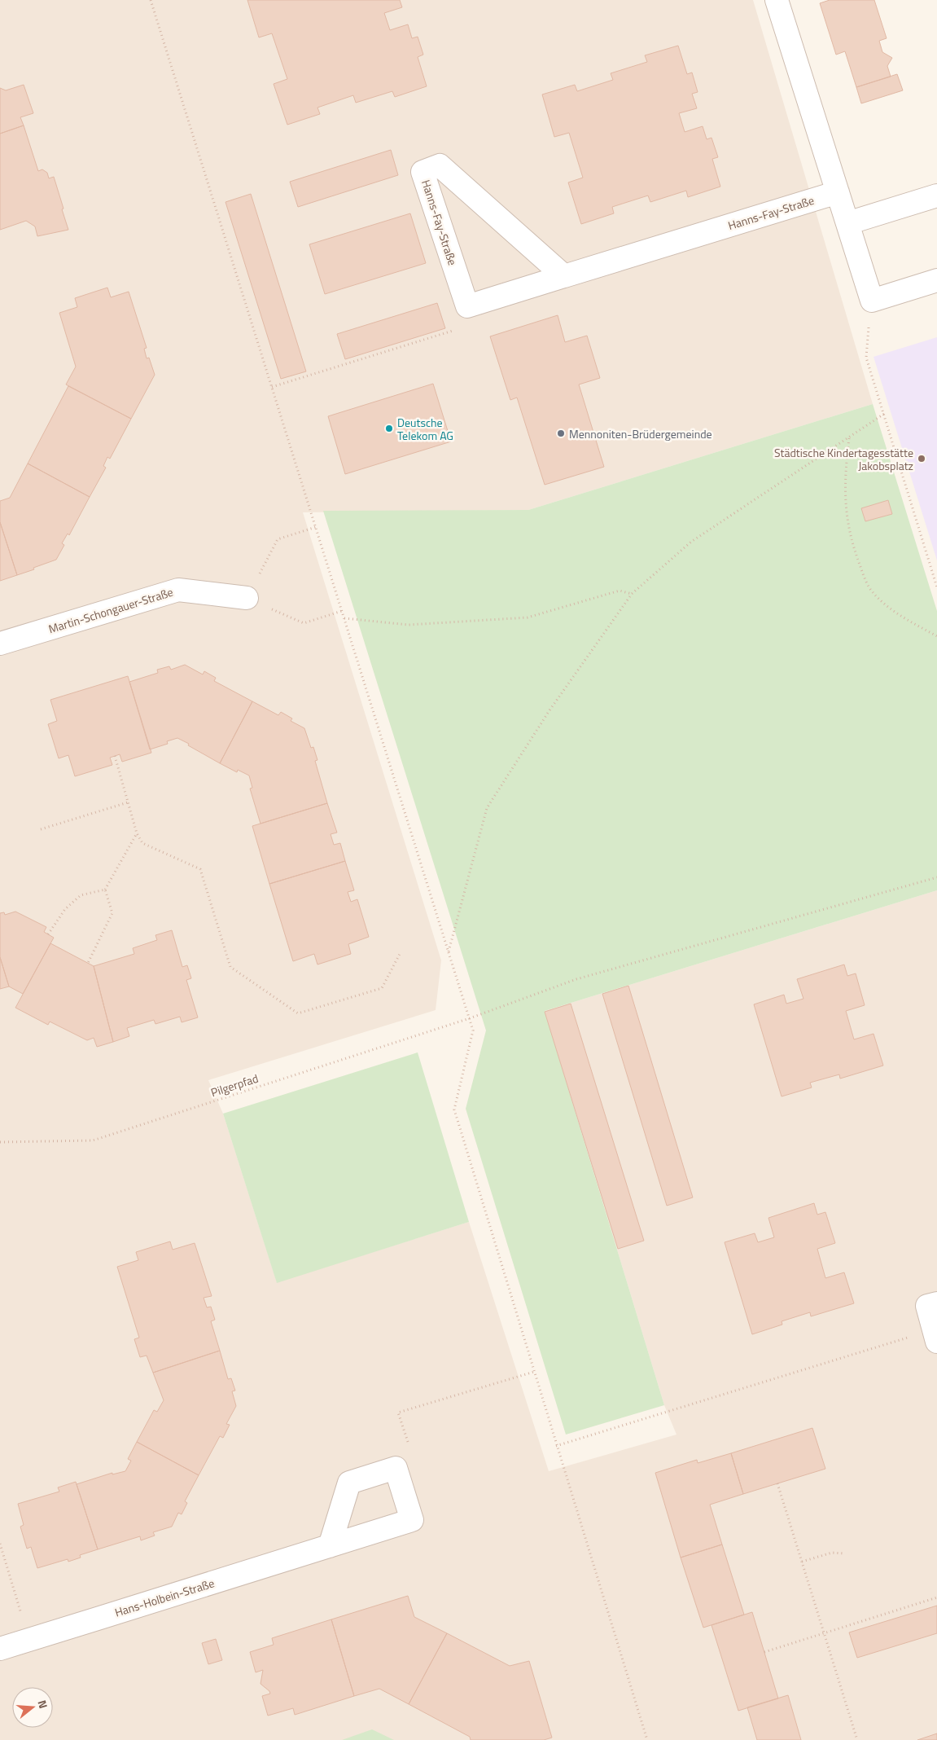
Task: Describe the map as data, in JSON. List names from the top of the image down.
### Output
{
  "streets": {
    "street": ["Hanns-Fay-Straße", "Martin-Schongauer-Straße", "Hans-Holbein-Straße"],
    "path": ["Pilgerpfad"]
  },
  "places": ["Deutsche Telekom AG", "Mennoniten-Brüdergemeinde", "Städtische Kindertagesstätte Jakobsplatz"],
  "north": "right"
}
